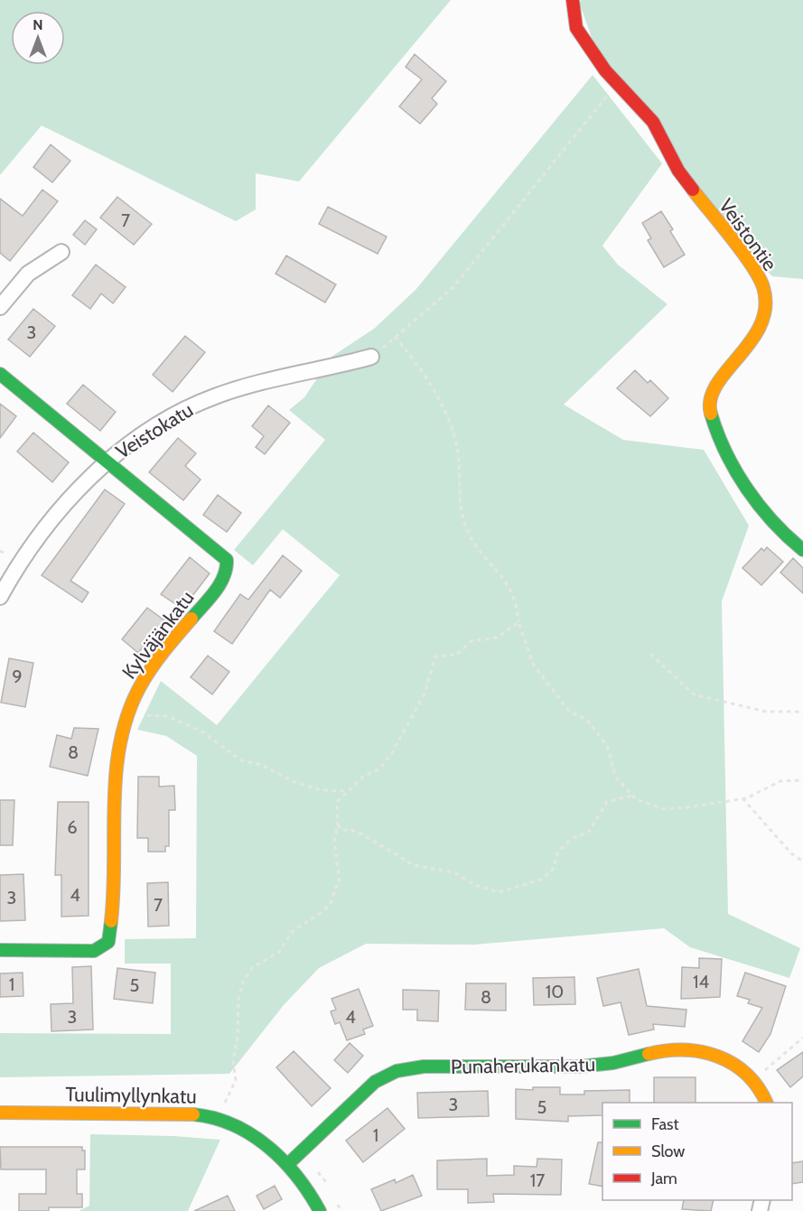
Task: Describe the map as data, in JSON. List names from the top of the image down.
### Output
{
  "streets": {
    "street": [
      "Veistontie",
      "Veistokatu",
      "Kylväjänkatu",
      "Punaherukankatu",
      "Tuulimyllynkatu"
    ]
  },
  "crossings": [
    ["Veistokatu", "Kylväjänkatu"],
    ["Punaherukankatu", "Tuulimyllynkatu"]
  ],
  "house_numbers": [
    "7",
    "3",
    "9",
    "8",
    "6",
    "4",
    "3",
    "7",
    "14",
    "1",
    "5",
    "10",
    "8",
    "3",
    "4",
    "3",
    "5",
    "1",
    "17"
  ],
  "legend": ["Fast", "Slow", "Jam"],
  "north": "top"
}
